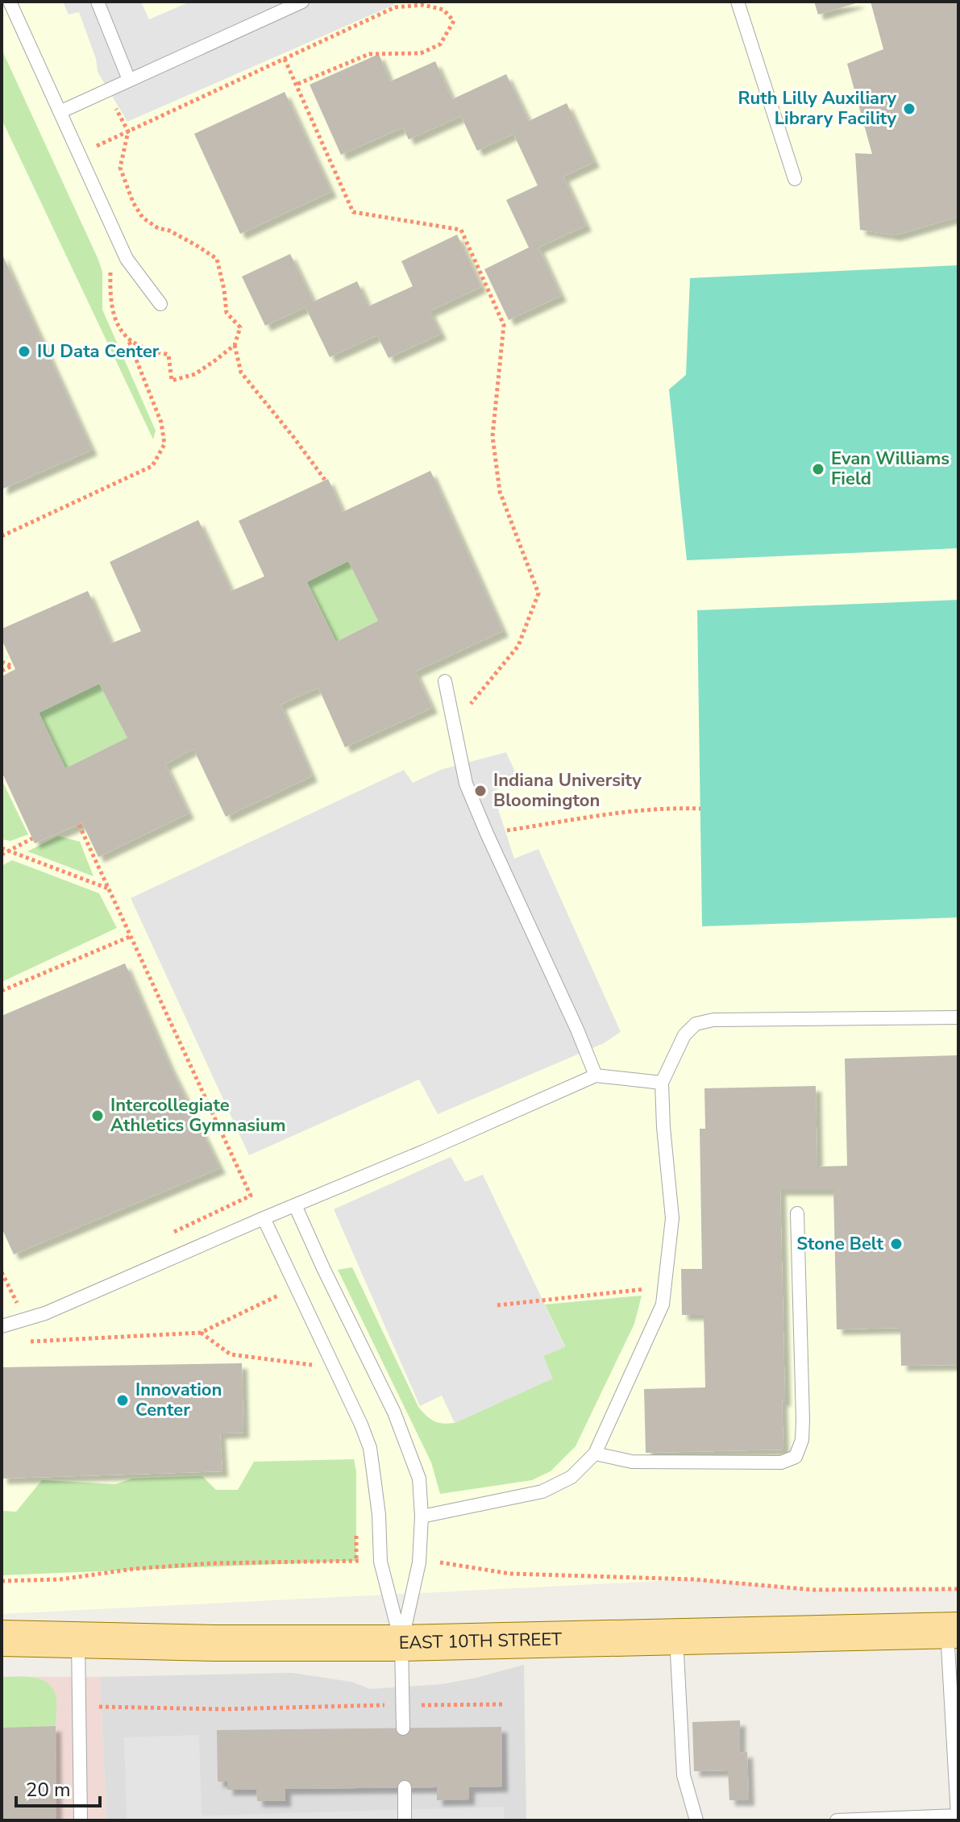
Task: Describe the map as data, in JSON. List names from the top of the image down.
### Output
{
  "streets": {
    "main road": ["EAST 10TH STREET"]
  },
  "places": [
    "Ruth Lilly Auxiliary Library Facility",
    "IU Data Center",
    "Evan Williams Field",
    "Indiana University Bloomington",
    "Intercollegiate Athletics Gymnasium",
    "Stone Belt",
    "Innovation Center"
  ],
  "scale_bar": "20 m"
}
